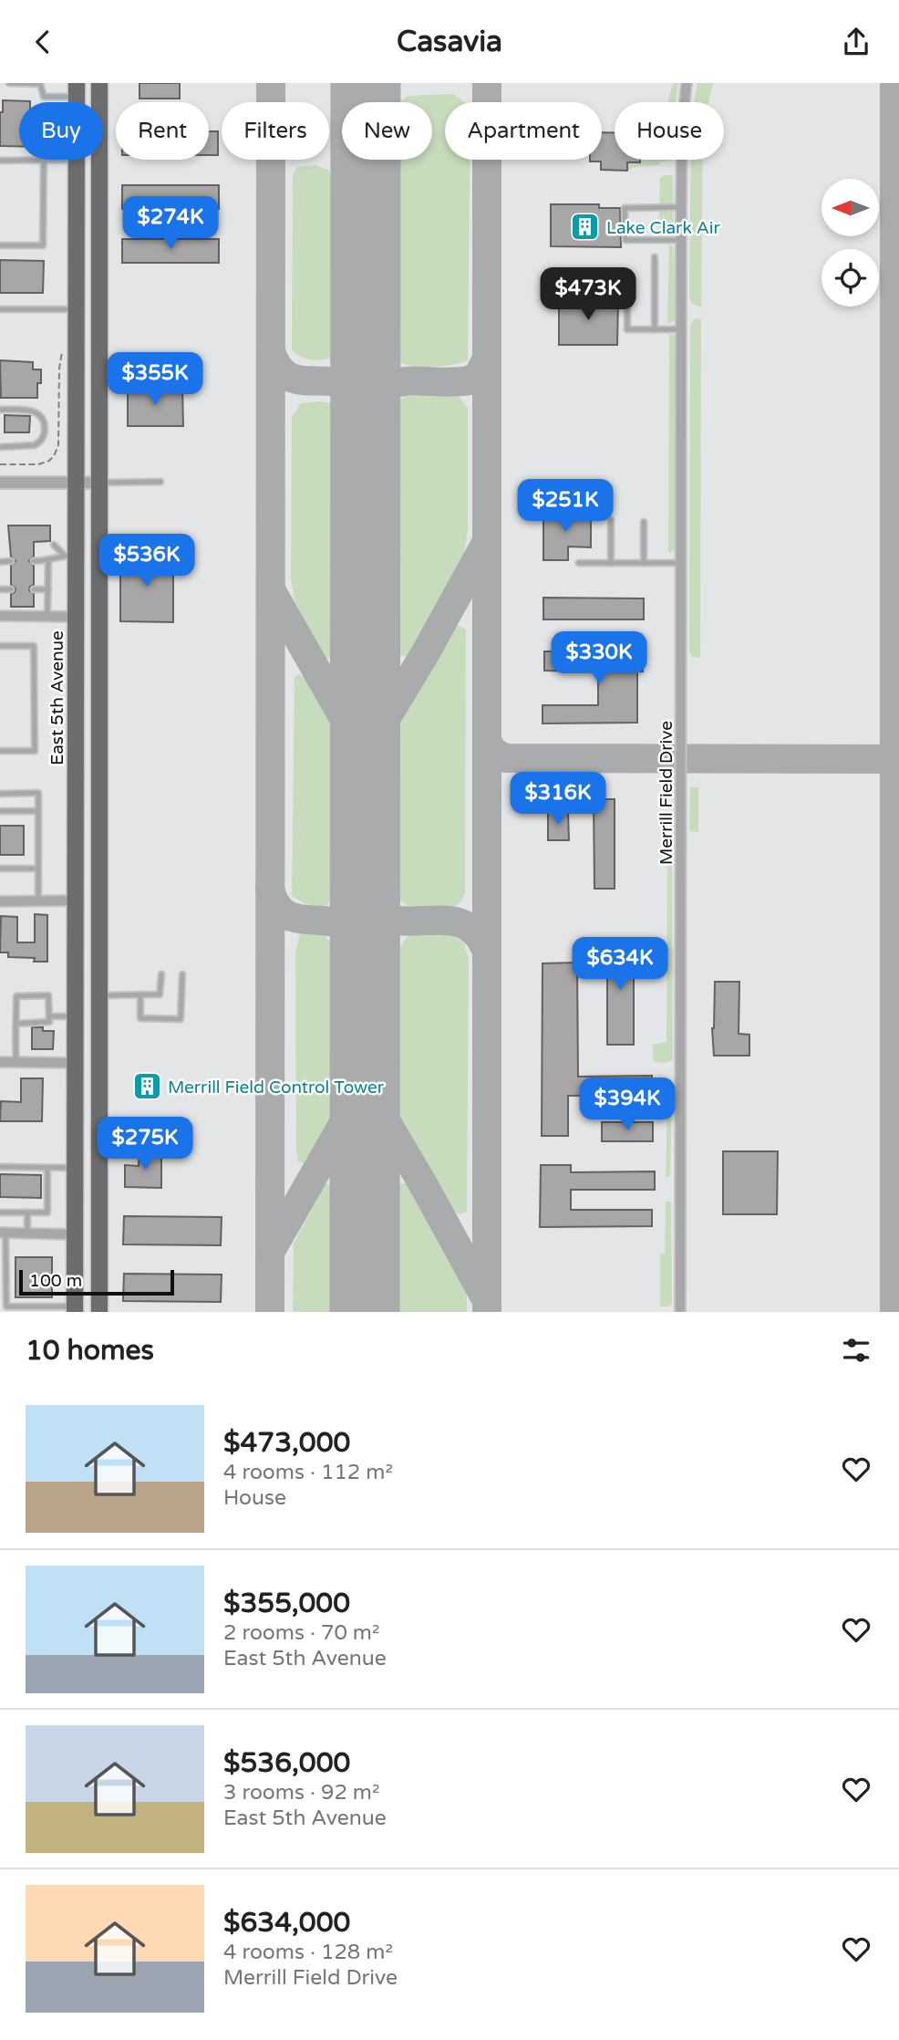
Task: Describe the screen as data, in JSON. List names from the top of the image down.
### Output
{
  "streets": {
    "highway": ["East 5th Avenue"],
    "street": ["Merrill Field Drive"]
  },
  "places": {
    "building": ["Lake Clark Air", "Merrill Field Control Tower"]
  },
  "scale_bar": "100 m",
  "north": "left",
  "page": {
    "header": "Casavia",
    "chip": [
      "Buy",
      "Rent",
      "Filters",
      "New",
      "Apartment",
      "House"
    ],
    "price": [
      "$274K",
      "$473K",
      "$355K",
      "$251K",
      "$536K",
      "$330K",
      "$316K",
      "$634K",
      "$394K",
      "$275K"
    ],
    "scale": "100 m",
    "heading": "10 homes",
    "list": [
      {
        "name": "$473,000",
        "note": "4 rooms · 112 m² · House"
      },
      {
        "name": "$355,000",
        "note": "2 rooms · 70 m² · East 5th Avenue"
      },
      {
        "name": "$536,000",
        "note": "3 rooms · 92 m² · East 5th Avenue"
      },
      {
        "name": "$634,000",
        "note": "4 rooms · 128 m² · Merrill Field Drive"
      }
    ]
  }
}
